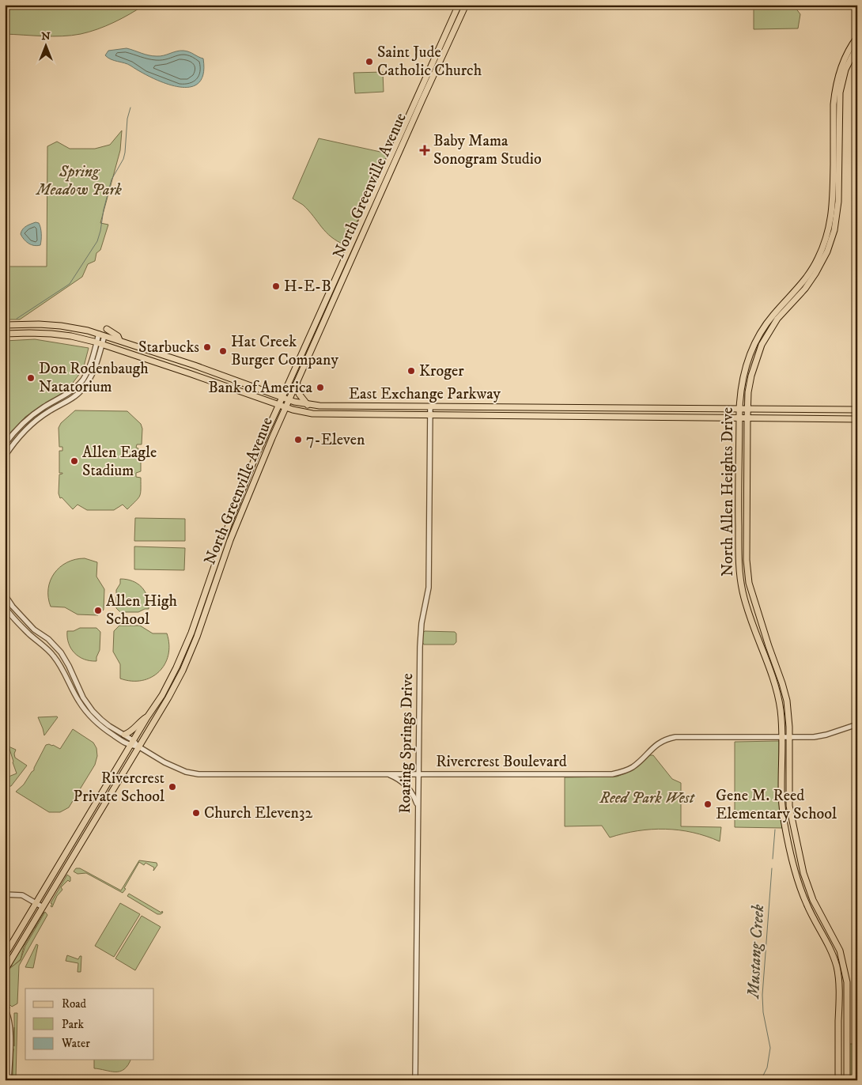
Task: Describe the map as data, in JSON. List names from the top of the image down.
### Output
{
  "streets": {
    "main road": ["North Greenville Avenue", "East Exchange Parkway", "North Allen Heights Drive"],
    "street": ["Roaring Springs Drive", "Rivercrest Boulevard"]
  },
  "crossings": [
    ["North Greenville Avenue", "East Exchange Parkway"],
    ["North Greenville Avenue", "Rivercrest Boulevard"],
    ["East Exchange Parkway", "North Allen Heights Drive"],
    ["East Exchange Parkway", "Roaring Springs Drive"],
    ["North Allen Heights Drive", "Rivercrest Boulevard"],
    ["Roaring Springs Drive", "Rivercrest Boulevard"]
  ],
  "water": ["Mustang Creek"],
  "parks": ["Spring Meadow Park", "Reed Park West"],
  "places": {
    "other": [
      "Saint Jude Catholic Church",
      "H-E-B",
      "Starbucks",
      "Hat Creek Burger Company",
      "Kroger",
      "Don Rodenbaugh Natatorium",
      "Bank of America",
      "7-Eleven",
      "Allen Eagle Stadium",
      "Allen High School",
      "Rivercrest Private School",
      "Gene M. Reed Elementary School",
      "Church Eleven32"
    ],
    "health": ["Baby Mama Sonogram Studio"]
  },
  "legend": ["Road", "Park", "Water"],
  "north": "top"
}
